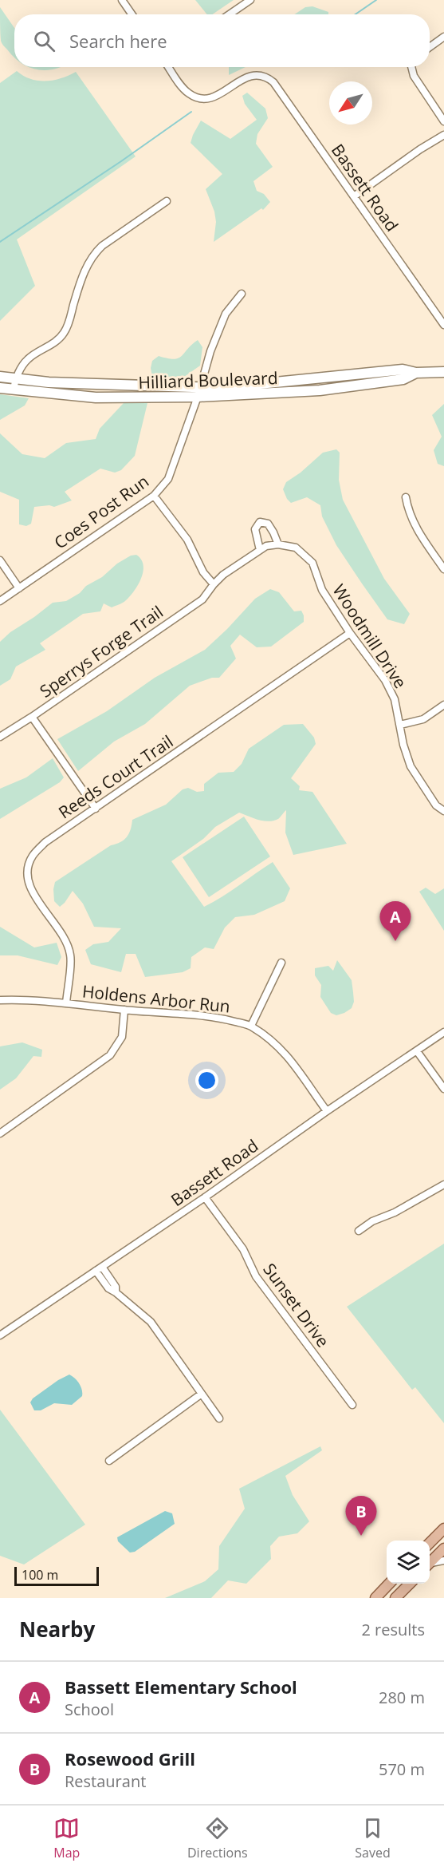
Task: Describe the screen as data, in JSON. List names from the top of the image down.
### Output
{
  "streets": {
    "main road": ["Hilliard Boulevard"],
    "street": [
      "Bassett Road",
      "Coes Post Run",
      "Woodmill Drive",
      "Sperrys Forge Trail",
      "Reeds Court Trail",
      "Holdens Arbor Run",
      "Sunset Drive"
    ]
  },
  "crossings": [
    ["Bassett Road", "Holdens Arbor Run"],
    ["Bassett Road", "Sunset Drive"],
    ["Hilliard Boulevard", "Coes Post Run"],
    ["Woodmill Drive", "Sperrys Forge Trail"],
    ["Woodmill Drive", "Reeds Court Trail"],
    ["Reeds Court Trail", "Holdens Arbor Run"]
  ],
  "scale_bar": "100 m",
  "north": "bottom left",
  "page": {
    "search": "Search here",
    "pins": ["A", "B"],
    "scale": "100 m",
    "heading": ["Nearby", "2 results"],
    "list": [
      {
        "mark": "A",
        "name": "Bassett Elementary School",
        "note": "School",
        "value": "280 m"
      },
      {
        "mark": "B",
        "name": "Rosewood Grill",
        "note": "Restaurant",
        "value": "570 m"
      }
    ],
    "nav": ["Map", "Directions", "Saved"]
  }
}
